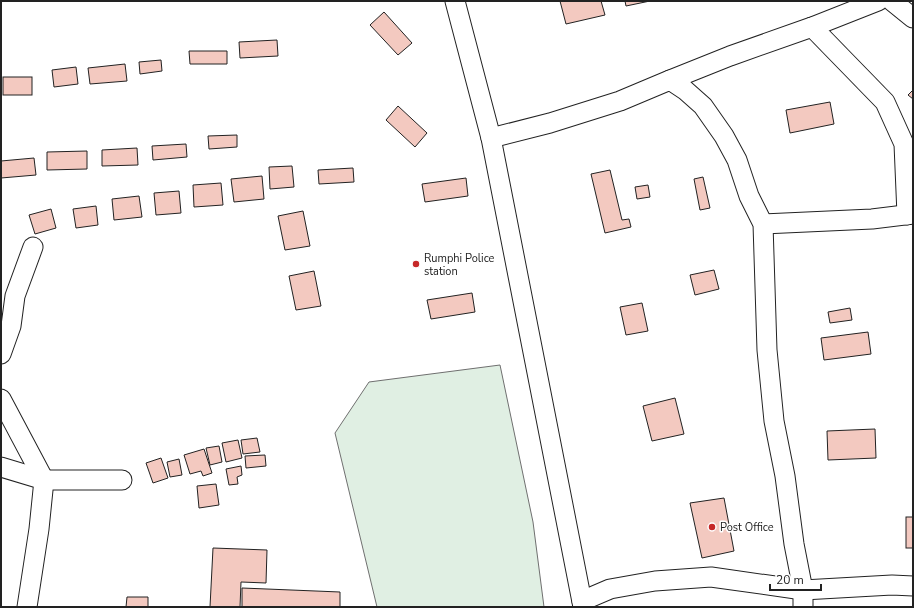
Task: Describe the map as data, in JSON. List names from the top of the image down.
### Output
{
  "places": ["Rumphi Police station", "Post Office"],
  "scale_bar": "20 m"
}
